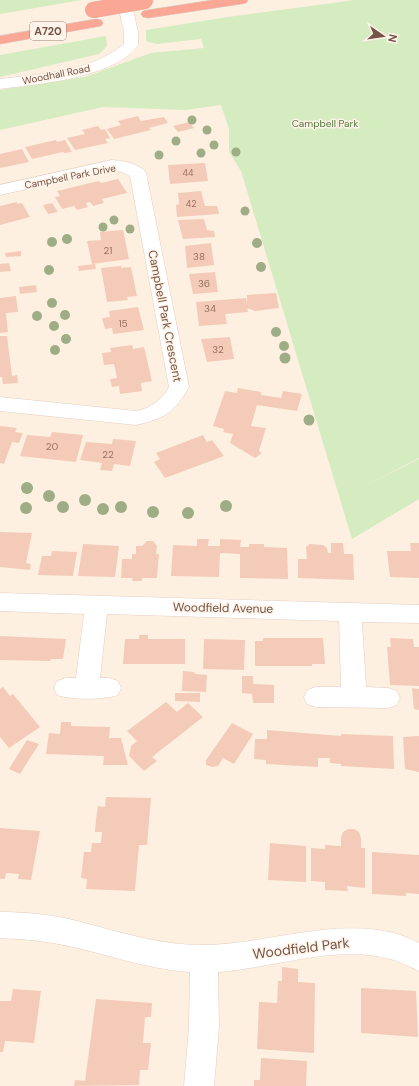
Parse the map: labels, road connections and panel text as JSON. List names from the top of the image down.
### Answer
{
  "streets": {
    "highway": ["A720"],
    "street": [
      "Woodhall Road",
      "Campbell Park Drive",
      "Campbell Park Crescent",
      "Woodfield Avenue",
      "Woodfield Park"
    ]
  },
  "crossings": [
    ["Campbell Park Drive", "Campbell Park Crescent"]
  ],
  "parks": ["Campbell Park"],
  "house_numbers": [
    "44",
    "42",
    "21",
    "38",
    "36",
    "34",
    "15",
    "32",
    "20",
    "22"
  ],
  "north": "right"
}
